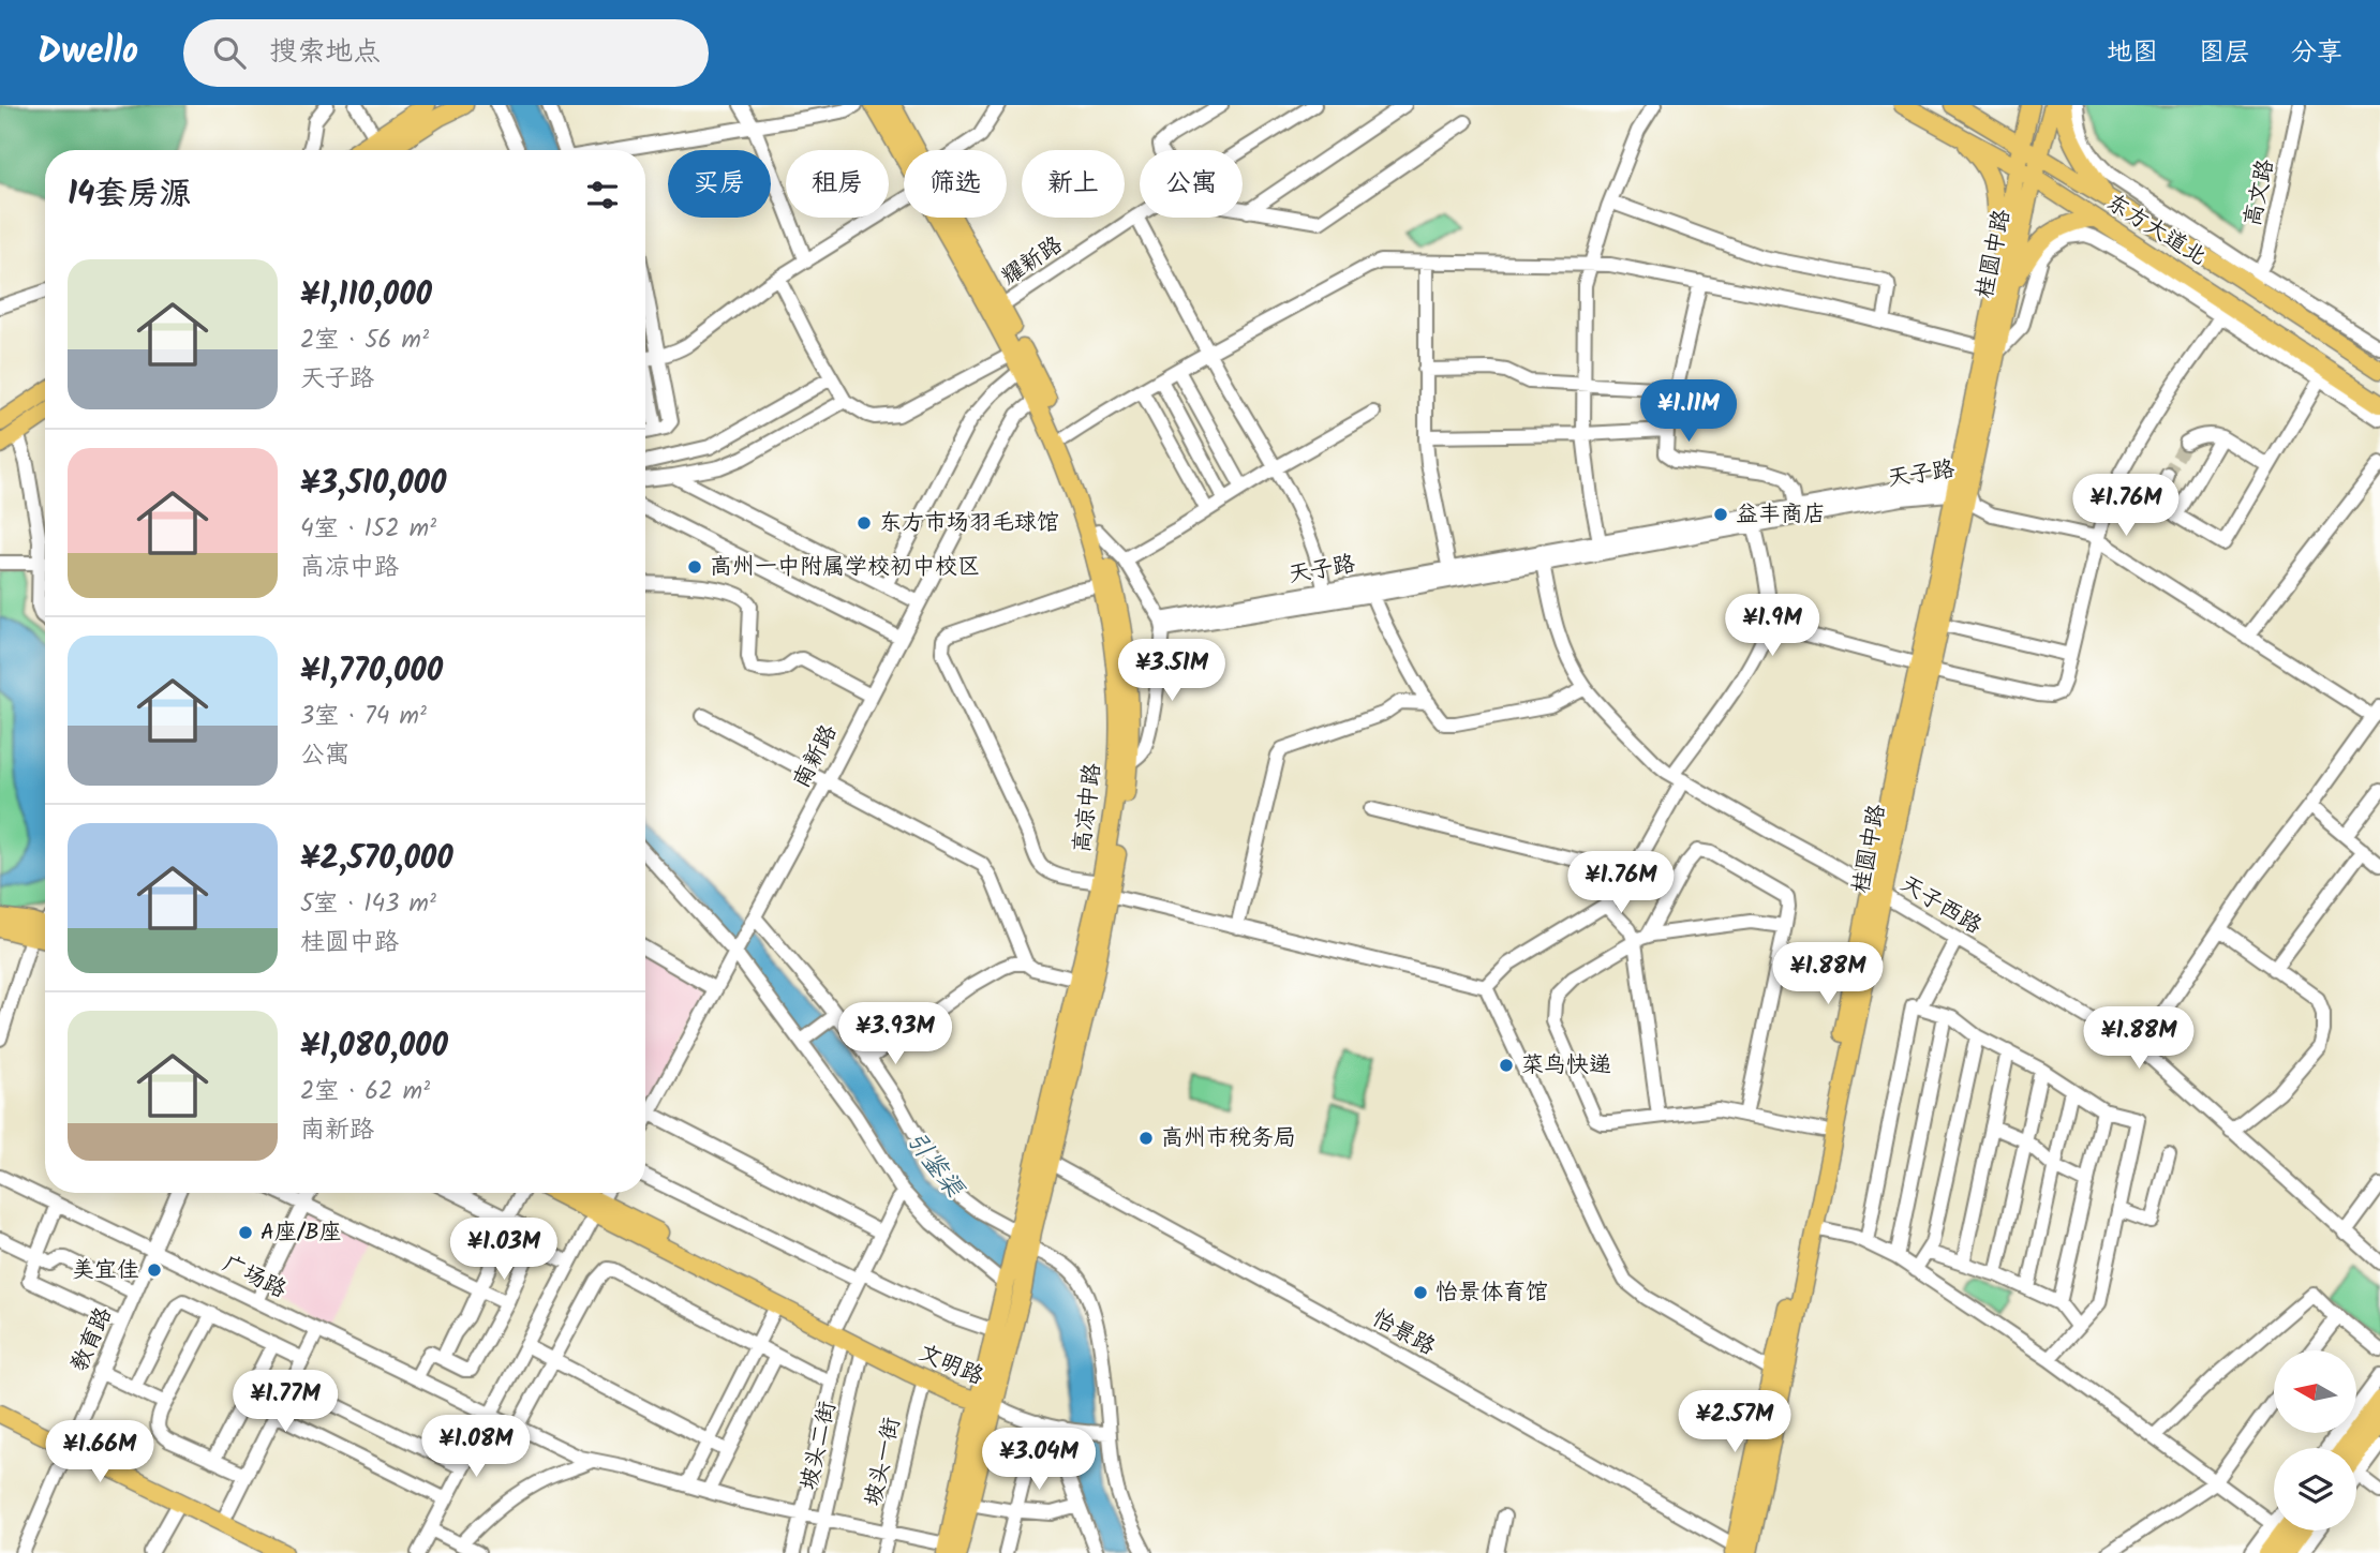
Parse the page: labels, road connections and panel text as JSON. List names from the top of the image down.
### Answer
{
  "streets": {
    "main road": [
      "东方大道北",
      "桂圆中路",
      "高凉中路",
      "文明路"
    ],
    "street": [
      "高文路",
      "耀新路",
      "天子路",
      "南新路",
      "天子西路",
      "广场路",
      "怡景路",
      "教育路",
      "坡头二街",
      "坡头一街"
    ]
  },
  "crossings": [
    ["高文路", "东方大道北"],
    ["东方大道北", "桂圆中路"],
    ["桂圆中路", "天子路"],
    ["桂圆中路", "天子西路"],
    ["桂圆中路", "怡景路"],
    ["耀新路", "高凉中路"],
    ["天子路", "天子西路"],
    ["南新路", "高凉中路"],
    ["高凉中路", "广场路"],
    ["高凉中路", "怡景路"],
    ["高凉中路", "文明路"],
    ["广场路", "教育路"],
    ["广场路", "坡头二街"],
    ["广场路", "坡头一街"],
    ["文明路", "坡头二街"],
    ["文明路", "坡头一街"]
  ],
  "water": ["引鉴渠"],
  "places": [
    "益丰商店",
    "东方市场羽毛球馆",
    "高州一中附属学校初中校区",
    "菜鸟快递",
    "高州市税务局",
    "A座/B座",
    "美宜佳",
    "怡景体育馆"
  ],
  "north": "left",
  "page": {
    "header": "Dwello",
    "search": "搜索地点",
    "nav": ["地图", "图层", "分享"],
    "chip": [
      "买房",
      "租房",
      "筛选",
      "新上",
      "公寓"
    ],
    "heading": "14套房源",
    "list": [
      {
        "name": "¥1,110,000",
        "note": "2室 · 56 m² · 天子路"
      },
      {
        "name": "¥3,510,000",
        "note": "4室 · 152 m² · 高凉中路"
      },
      {
        "name": "¥1,770,000",
        "note": "3室 · 74 m² · 公寓"
      },
      {
        "name": "¥2,570,000",
        "note": "5室 · 143 m² · 桂圆中路"
      },
      {
        "name": "¥1,080,000",
        "note": "2室 · 62 m² · 南新路"
      }
    ],
    "price": [
      "¥1.11M",
      "¥1.76M",
      "¥1.9M",
      "¥3.51M",
      "¥1.76M",
      "¥1.88M",
      "¥3.93M",
      "¥1.88M",
      "¥1.03M",
      "¥1.77M",
      "¥2.57M",
      "¥1.08M",
      "¥1.66M",
      "¥3.04M"
    ]
  }
}
